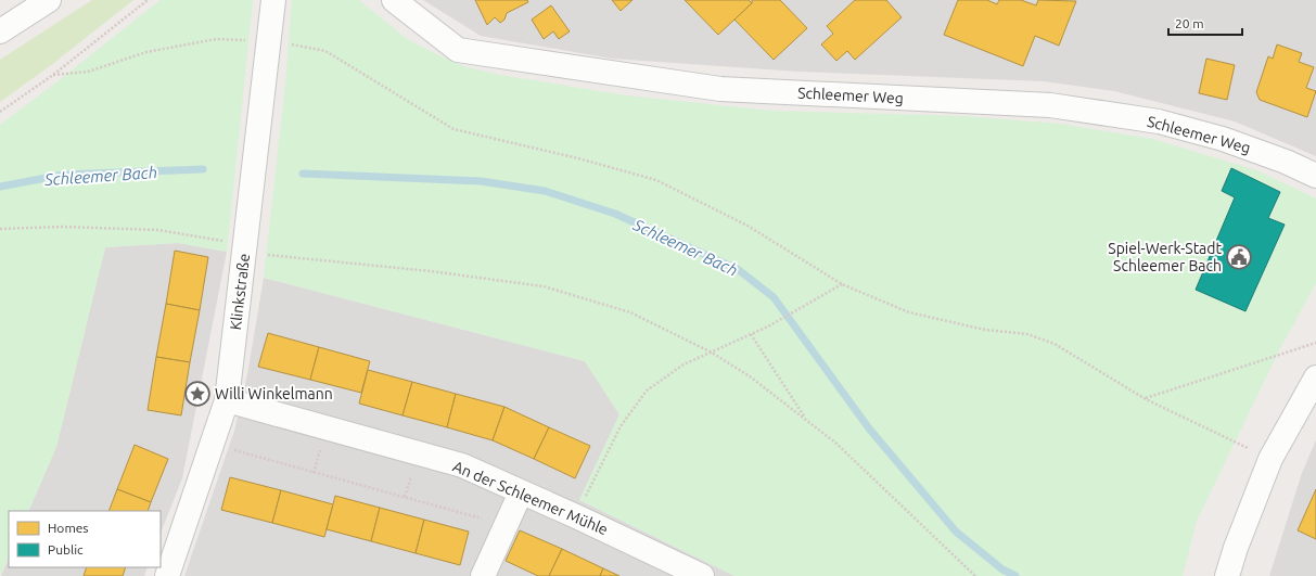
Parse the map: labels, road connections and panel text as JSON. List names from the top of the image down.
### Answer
{
  "streets": {
    "street": ["Schleemer Weg", "Klinkstraße", "An der Schleemer Mühle"]
  },
  "crossings": [
    ["Klinkstraße", "An der Schleemer Mühle"]
  ],
  "water": ["Schleemer Bach"],
  "places": {
    "public building": ["Spiel-Werk-Stadt Schleemer Bach"],
    "place": ["Willi Winkelmann"]
  },
  "legend": ["Homes", "Public"],
  "scale_bar": "20 m"
}
